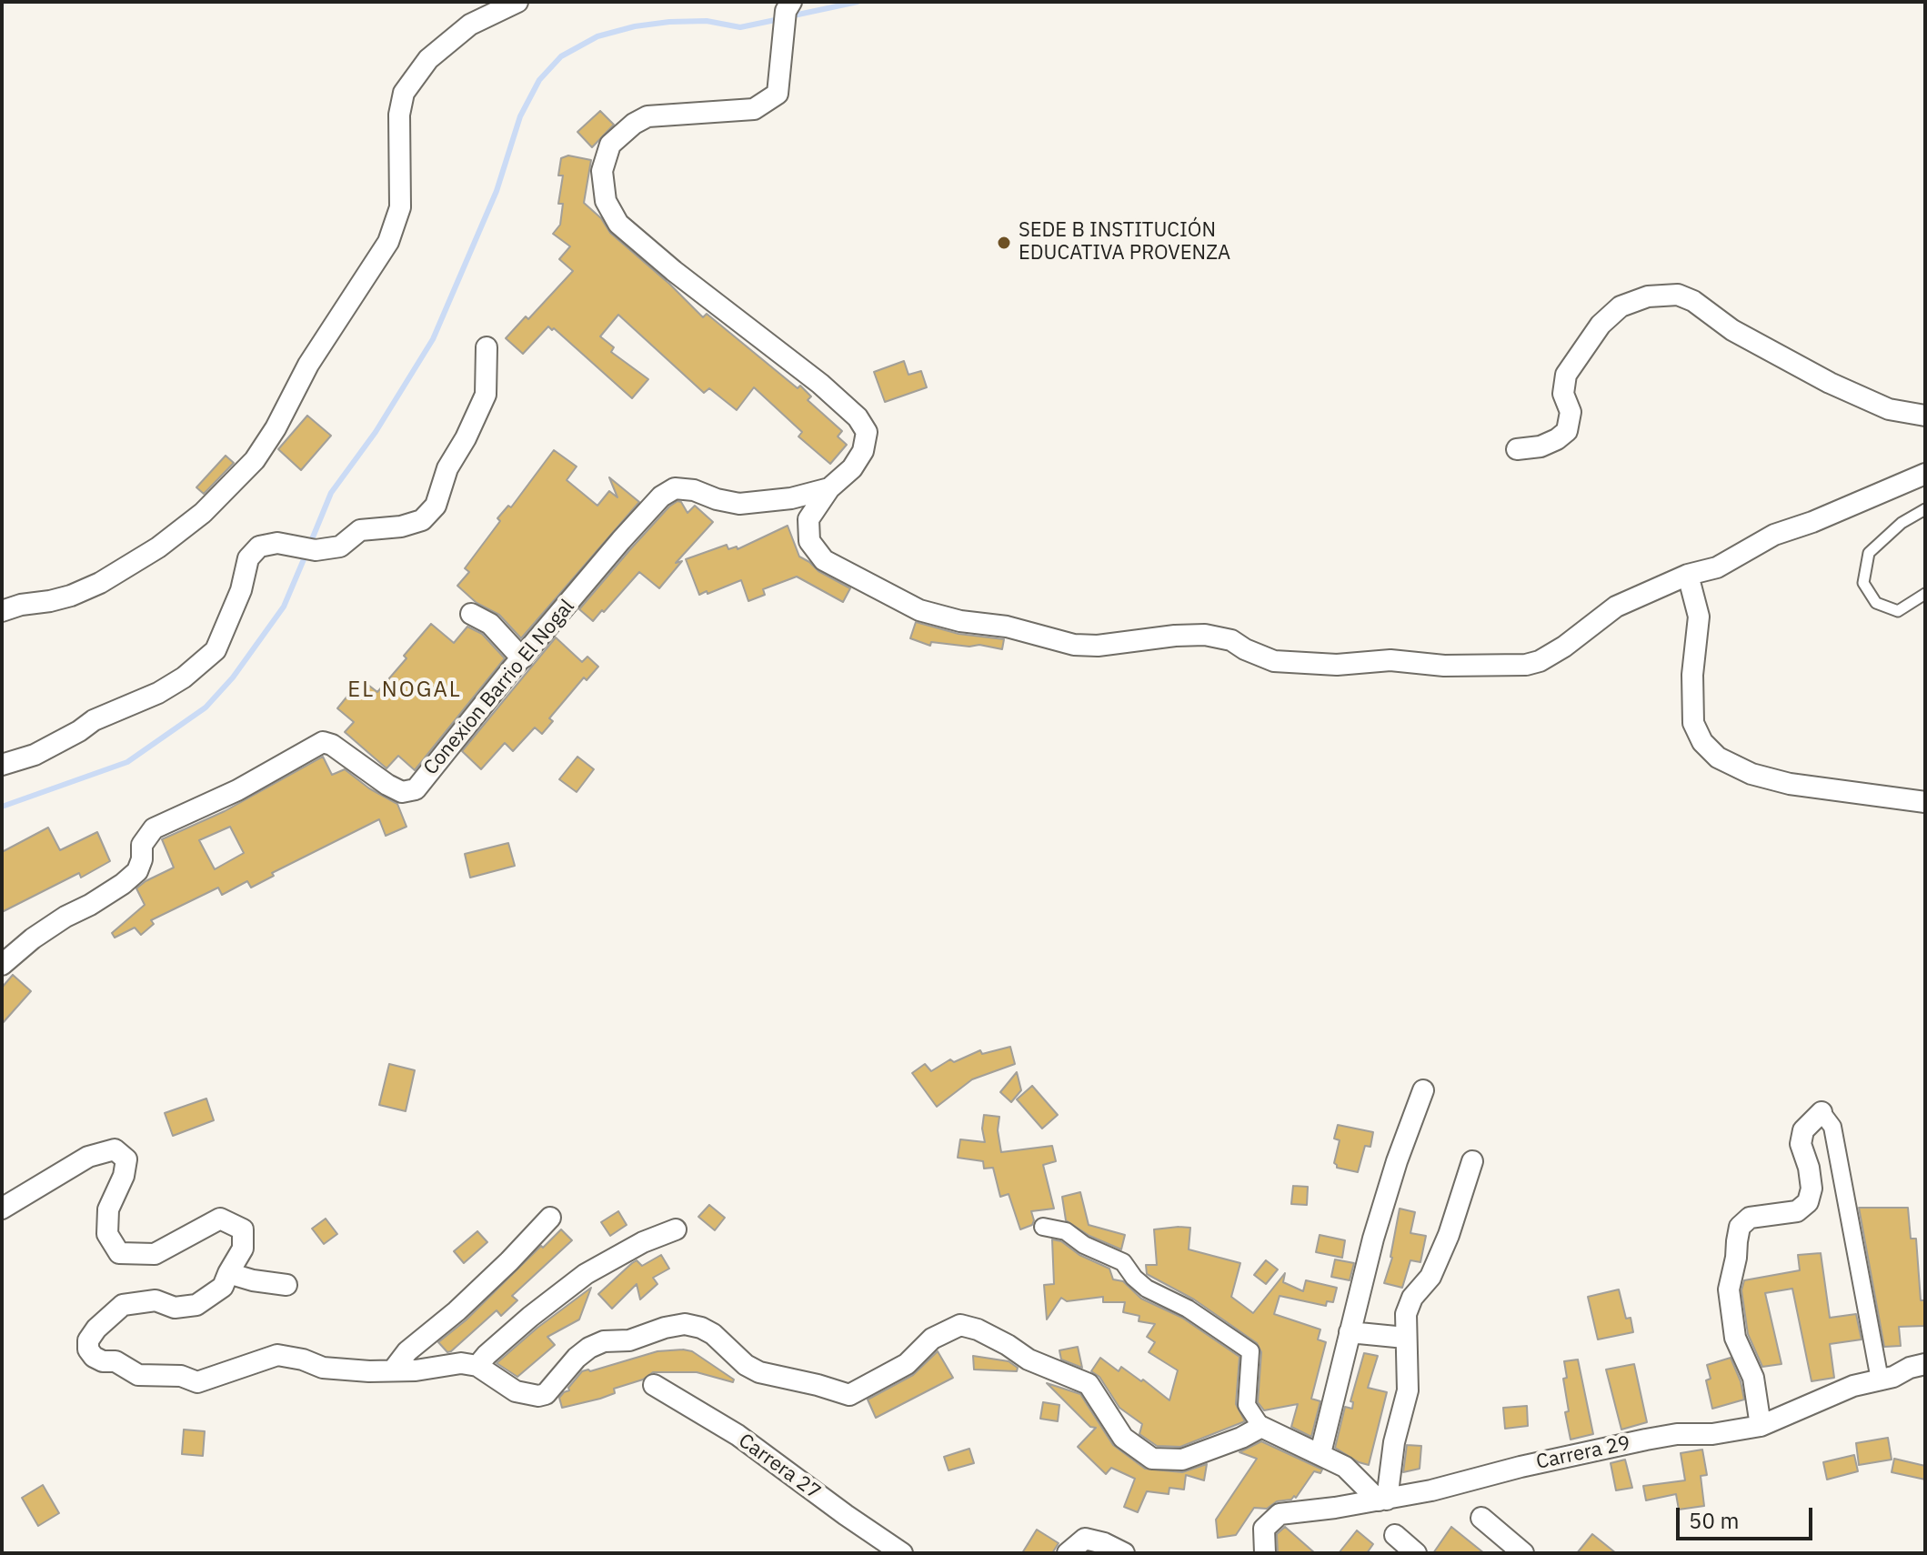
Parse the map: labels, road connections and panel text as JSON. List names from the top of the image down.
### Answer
{
  "streets": {
    "street": ["Conexion Barrio El Nogal", "Carrera 29", "Carrera 27"]
  },
  "districts": ["EL NOGAL"],
  "places": ["SEDE B INSTITUCIÓN EDUCATIVA PROVENZA"],
  "scale_bar": "50 m"
}
